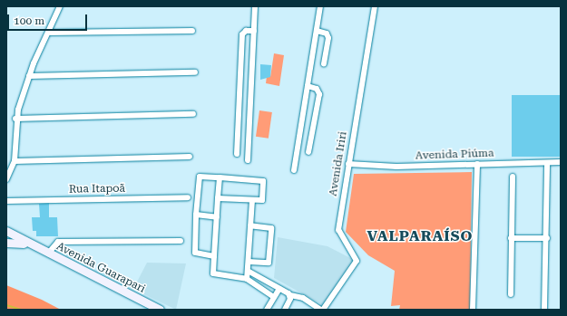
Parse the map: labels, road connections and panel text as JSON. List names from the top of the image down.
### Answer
{
  "streets": {
    "street": [
      "Avenida Piúma",
      "Avenida Iriri",
      "Rua Itapoã",
      "Avenida Guarapari"
    ]
  },
  "crossings": [
    ["Avenida Piúma", "Avenida Iriri"]
  ],
  "districts": ["VALPARAÍSO"],
  "scale_bar": "100 m"
}
